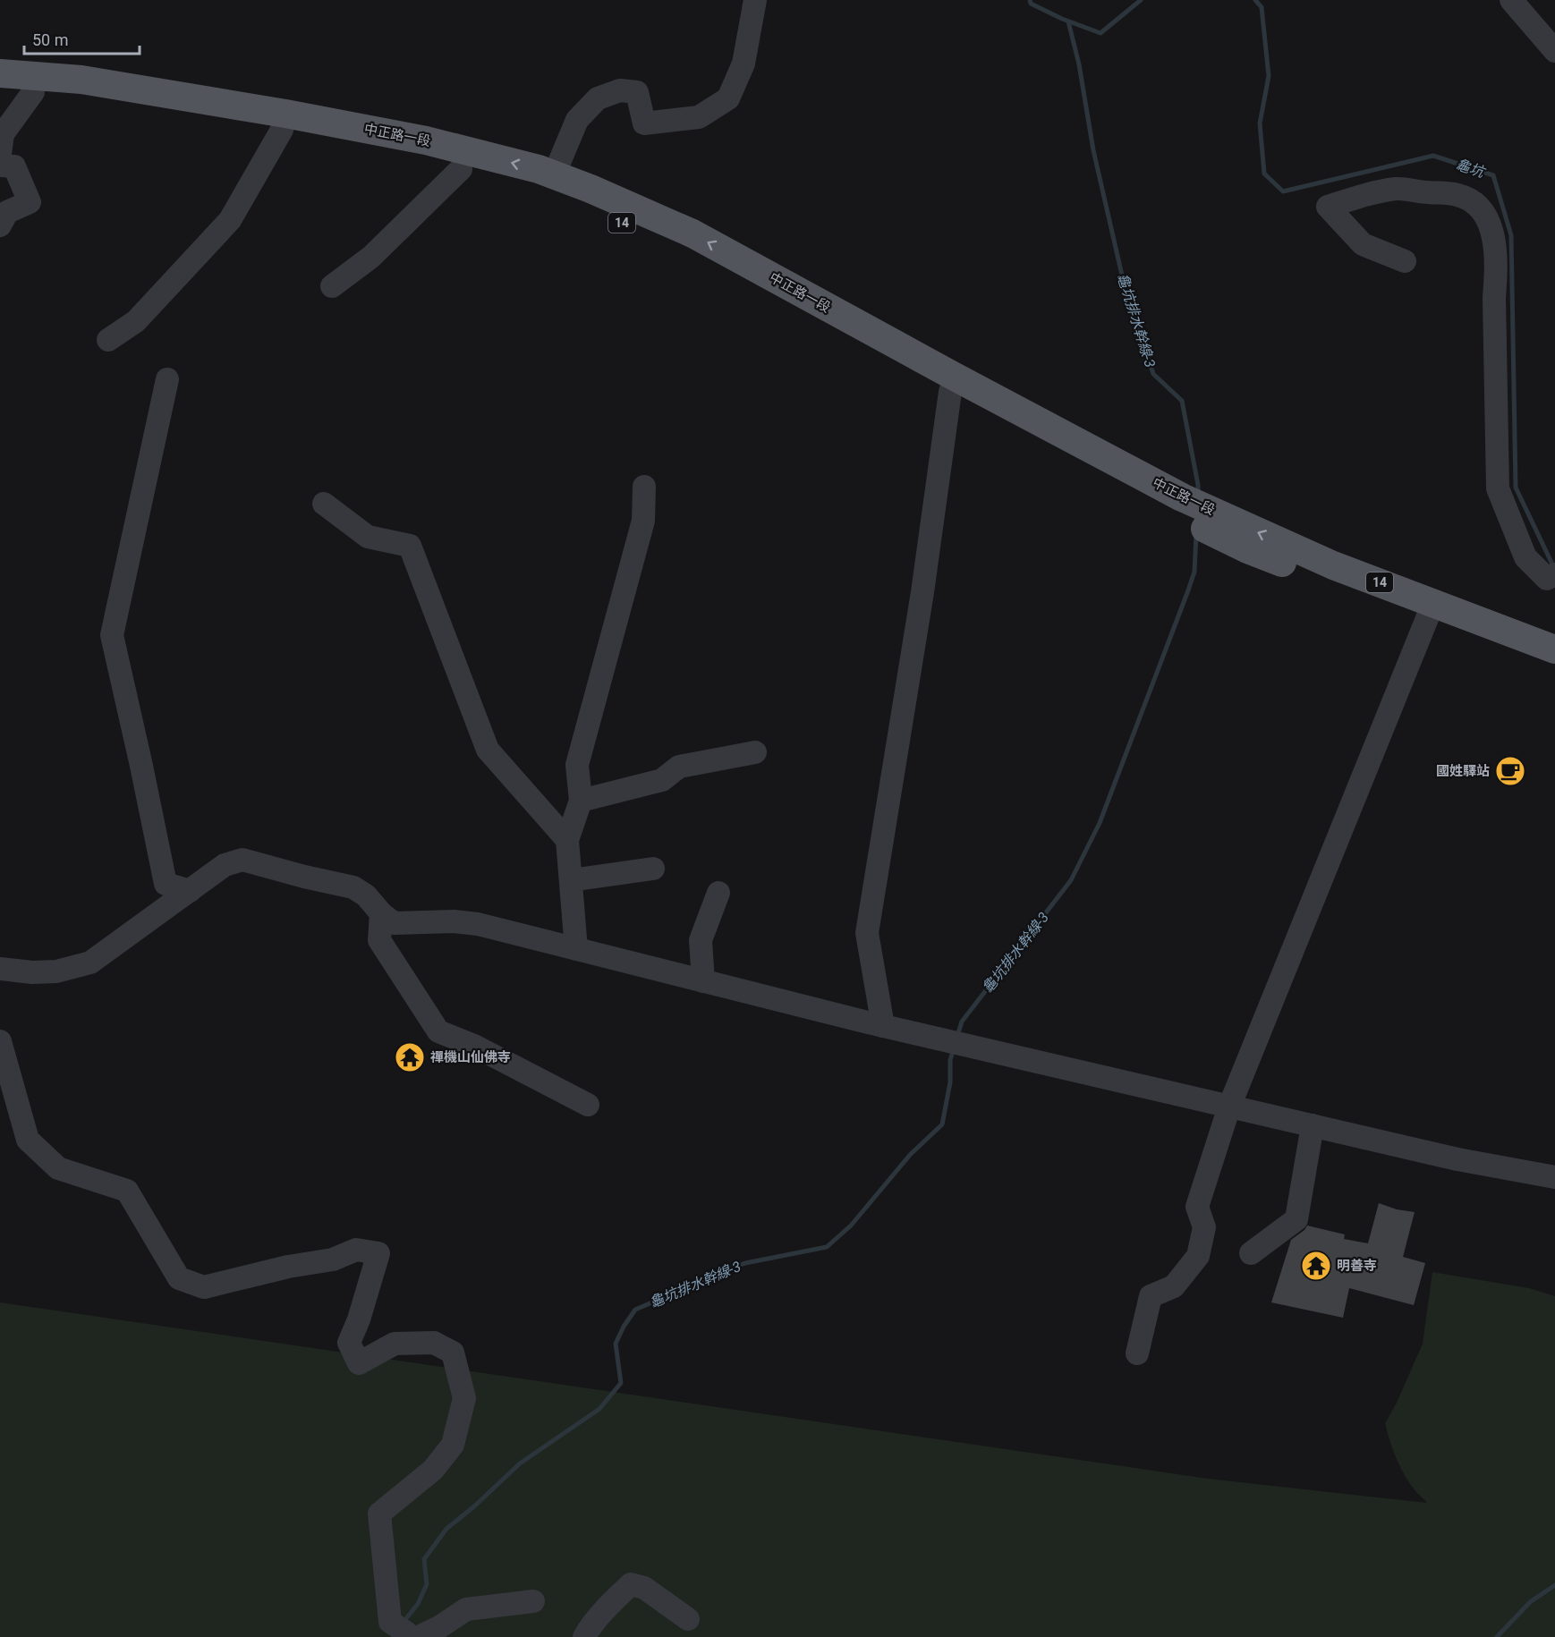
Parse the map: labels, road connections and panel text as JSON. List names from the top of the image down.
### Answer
{
  "streets": {
    "main road": ["中正路一段", "14"]
  },
  "water": ["龜坑", "龜坑排水幹線-3"],
  "places": {
    "cafe": ["國姓驛站"],
    "temple": ["禪機山仙佛寺", "明善寺"]
  },
  "scale_bar": "50 m"
}
